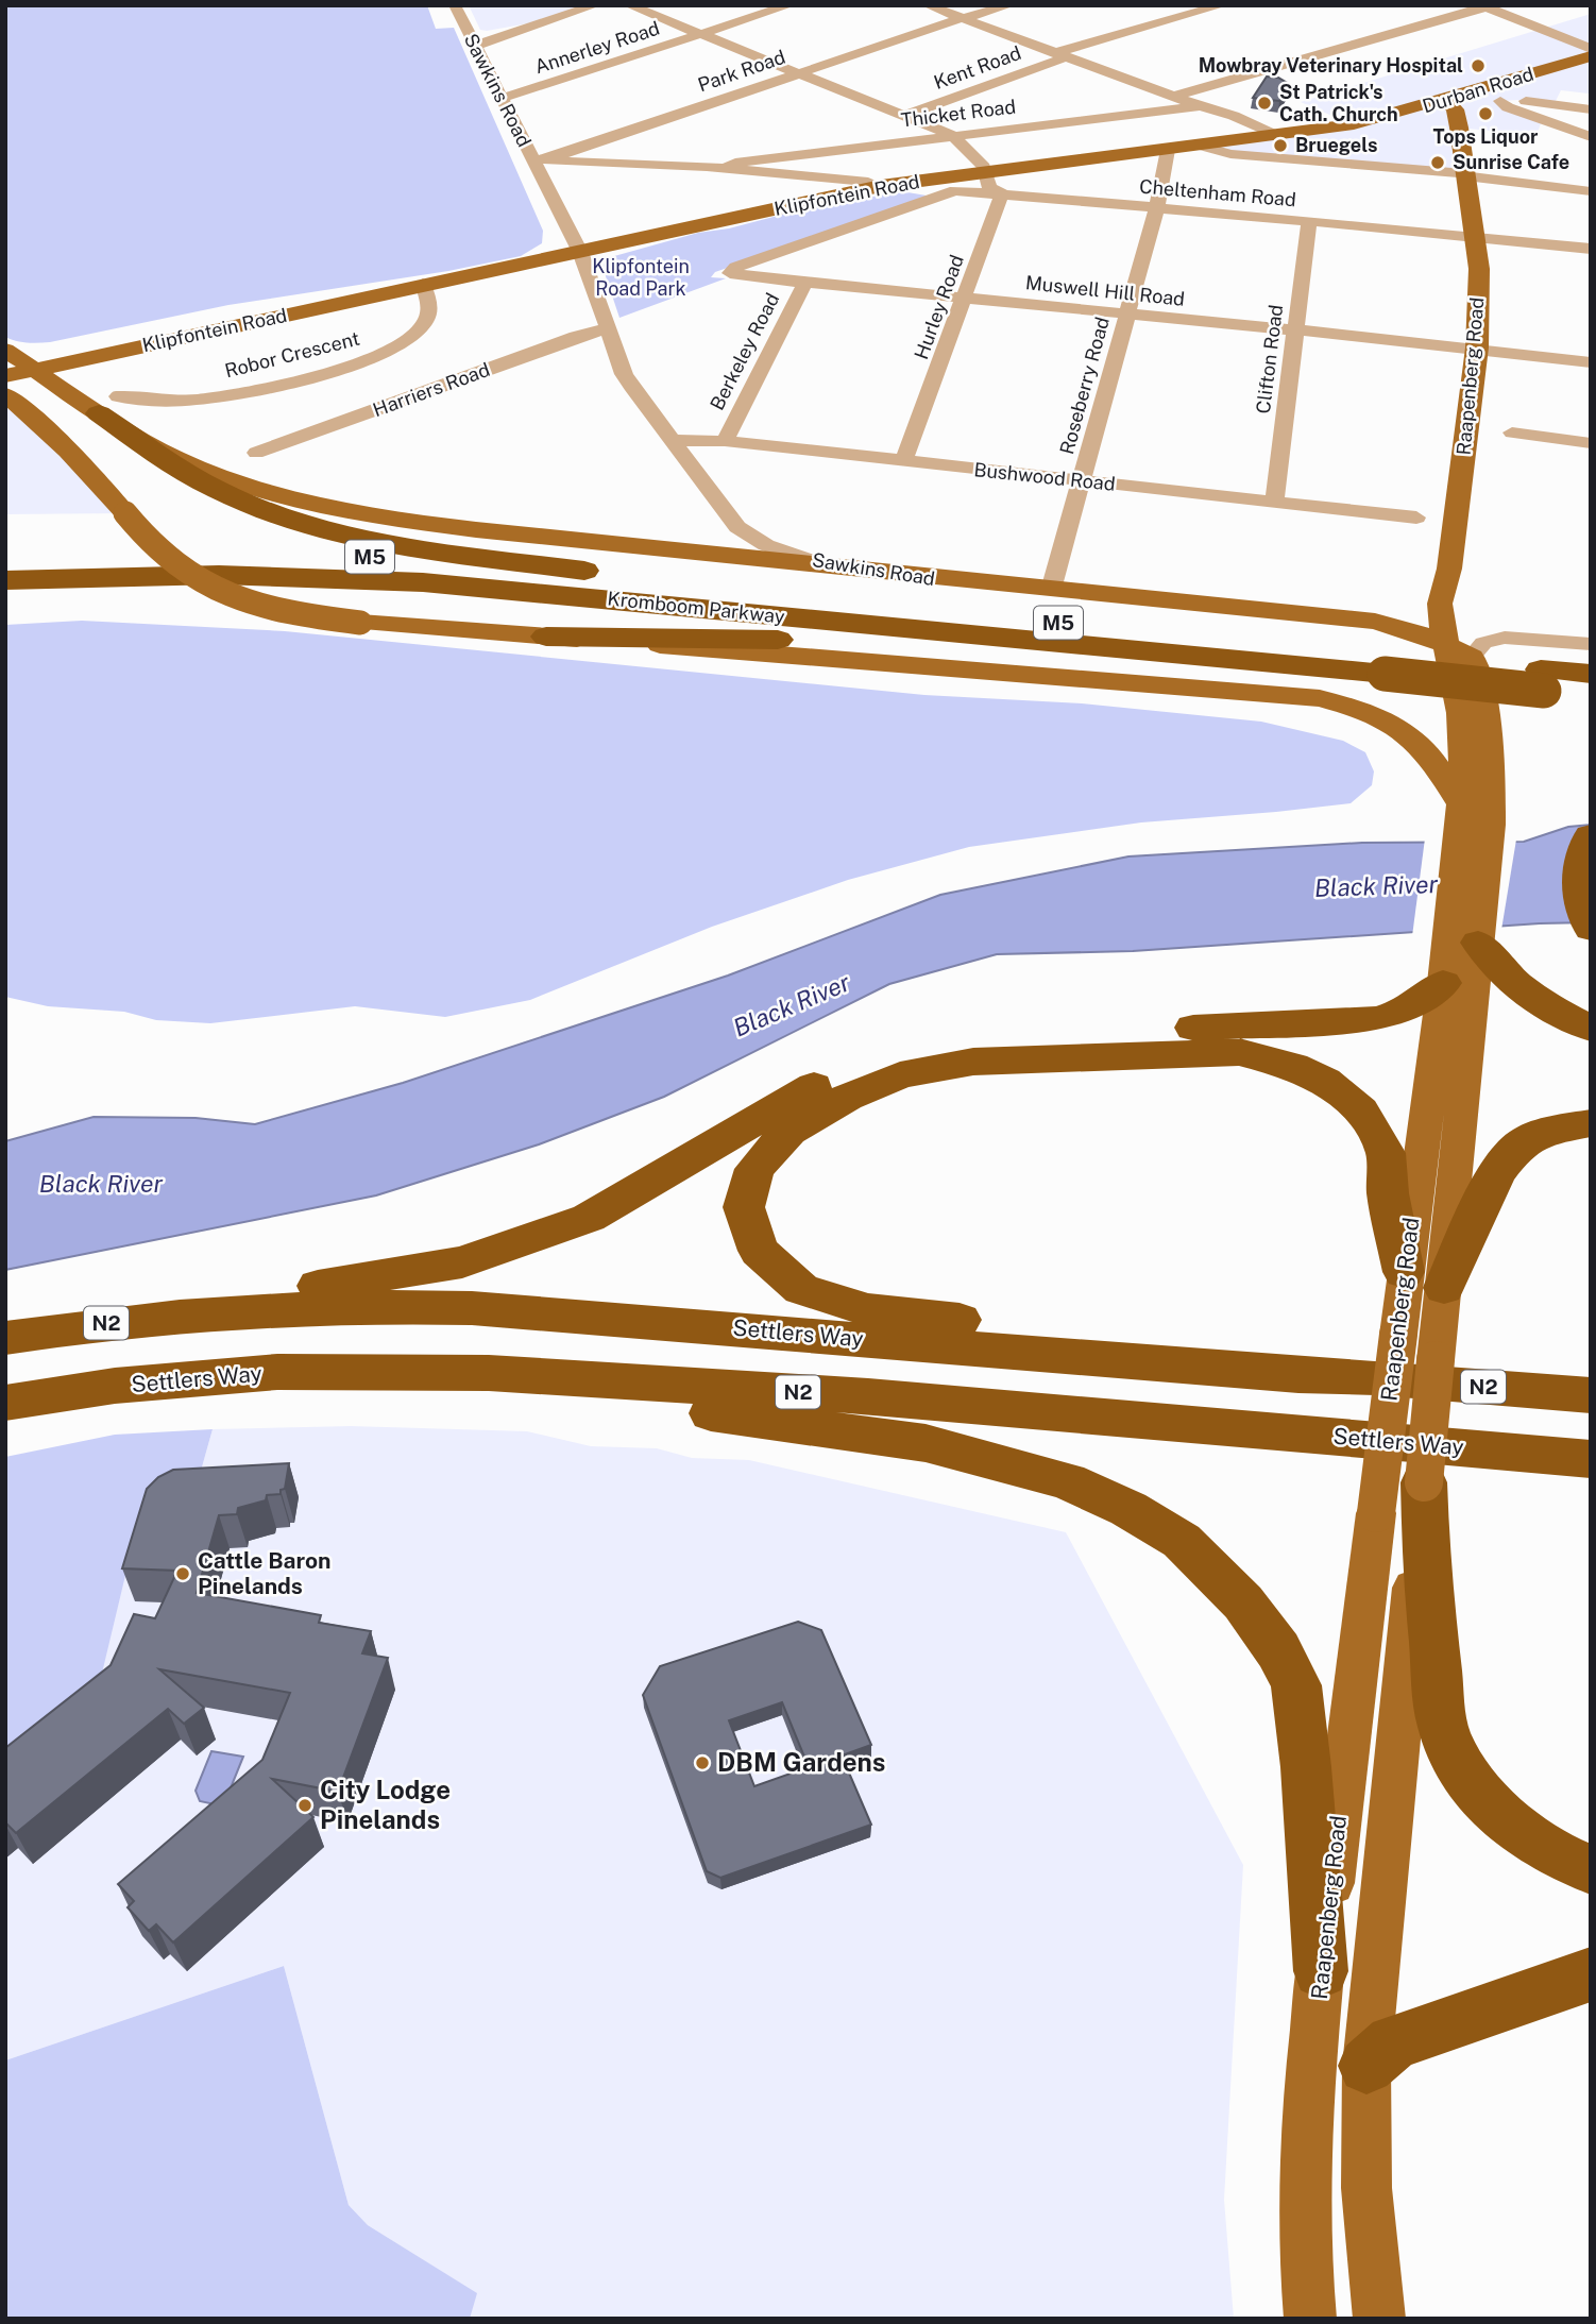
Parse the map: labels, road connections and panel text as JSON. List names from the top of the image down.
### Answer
{
  "streets": {
    "highway": [
      "M5",
      "Kromboom Parkway",
      "N2",
      "Settlers Way"
    ],
    "main road": [
      "Sawkins Road",
      "Durban Road",
      "Klipfontein Road",
      "Raapenberg Road"
    ],
    "street": [
      "Annerley Road",
      "Kent Road",
      "Park Road",
      "Thicket Road",
      "Cheltenham Road",
      "Muswell Hill Road",
      "Hurley Road",
      "Berkeley Road",
      "Robor Crescent",
      "Clifton Road",
      "Roseberry Road",
      "Harriers Road",
      "Bushwood Road"
    ]
  },
  "crossings": [
    ["Annerley Road", "Sawkins Road"],
    ["Park Road", "Sawkins Road"],
    ["Sawkins Road", "Klipfontein Road"],
    ["Sawkins Road", "Raapenberg Road"],
    ["Sawkins Road", "Roseberry Road"],
    ["Sawkins Road", "Harriers Road"],
    ["Sawkins Road", "Bushwood Road"],
    ["Durban Road", "Klipfontein Road"],
    ["Durban Road", "Raapenberg Road"],
    ["Cheltenham Road", "Muswell Hill Road"],
    ["Cheltenham Road", "Hurley Road"],
    ["Cheltenham Road", "Clifton Road"],
    ["Cheltenham Road", "Raapenberg Road"],
    ["Cheltenham Road", "Roseberry Road"],
    ["Klipfontein Road", "Robor Crescent"],
    ["Klipfontein Road", "Roseberry Road"],
    ["Muswell Hill Road", "Hurley Road"],
    ["Muswell Hill Road", "Berkeley Road"],
    ["Muswell Hill Road", "Clifton Road"],
    ["Muswell Hill Road", "Raapenberg Road"],
    ["Muswell Hill Road", "Roseberry Road"],
    ["Hurley Road", "Bushwood Road"],
    ["Berkeley Road", "Bushwood Road"],
    ["Clifton Road", "Bushwood Road"],
    ["Roseberry Road", "Bushwood Road"],
    ["M5", "Kromboom Parkway"]
  ],
  "water": ["Black River"],
  "parks": ["Klipfontein Road Park"],
  "places": [
    "Mowbray Veterinary Hospital",
    "St Patrick's Cath. Church",
    "Tops Liquor",
    "Bruegels",
    "Sunrise Cafe",
    "Cattle Baron Pinelands",
    "DBM Gardens",
    "City Lodge Pinelands"
  ]
}
